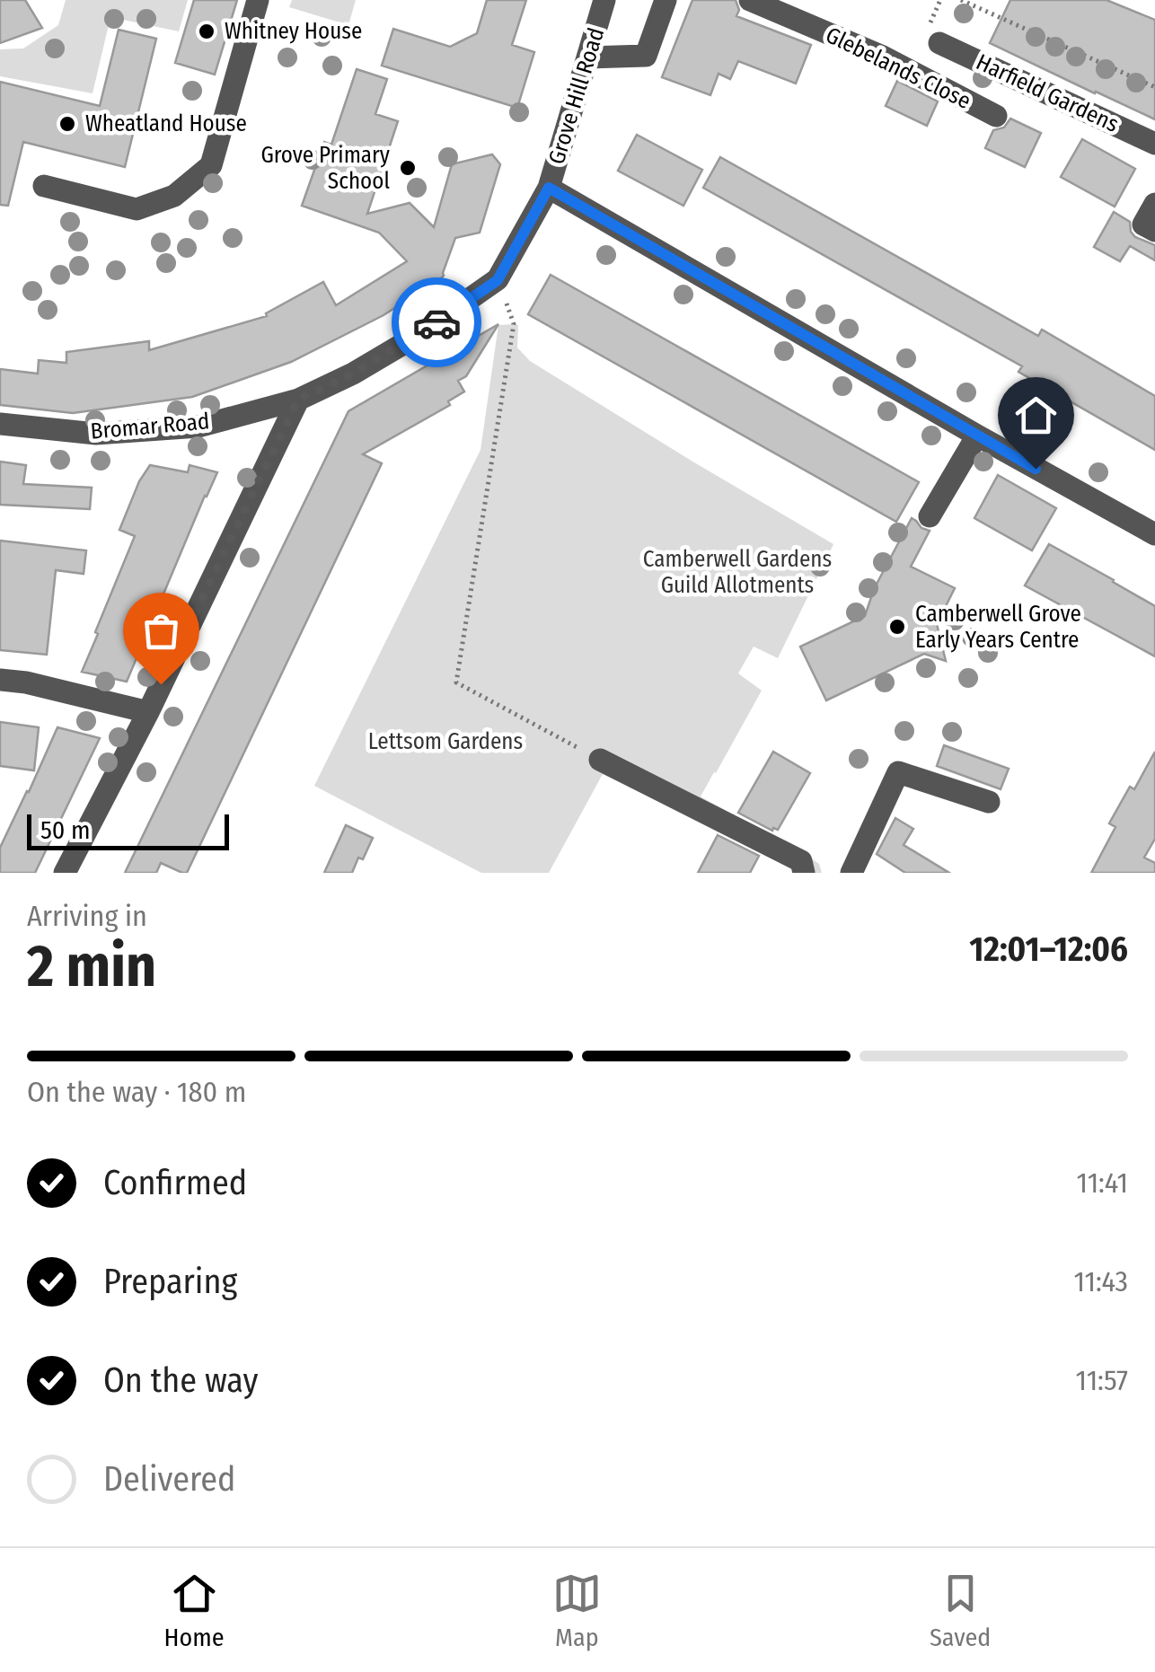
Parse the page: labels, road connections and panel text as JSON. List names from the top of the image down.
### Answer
{
  "streets": {
    "street": [
      "Glebelands Close",
      "Harfield Gardens",
      "Grove Hill Road",
      "Bromar Road"
    ]
  },
  "crossings": [
    ["Grove Hill Road", "Bromar Road"]
  ],
  "parks": ["Camberwell Gardens Guild Allotments", "Lettsom Gardens"],
  "places": [
    "Whitney House",
    "Wheatland House",
    "Grove Primary School",
    "Camberwell Grove Early Years Centre"
  ],
  "scale_bar": "50 m",
  "page": {
    "scale": "50 m",
    "heading": ["2 min", "Arriving in", "12:01–12:06"],
    "bar": "On the way · 180 m",
    "list": [
      ["Confirmed", "11:41"],
      ["Preparing", "11:43"],
      ["On the way", "11:57"],
      "Delivered"
    ],
    "tabs": ["Home", "Map", "Saved"]
  }
}
